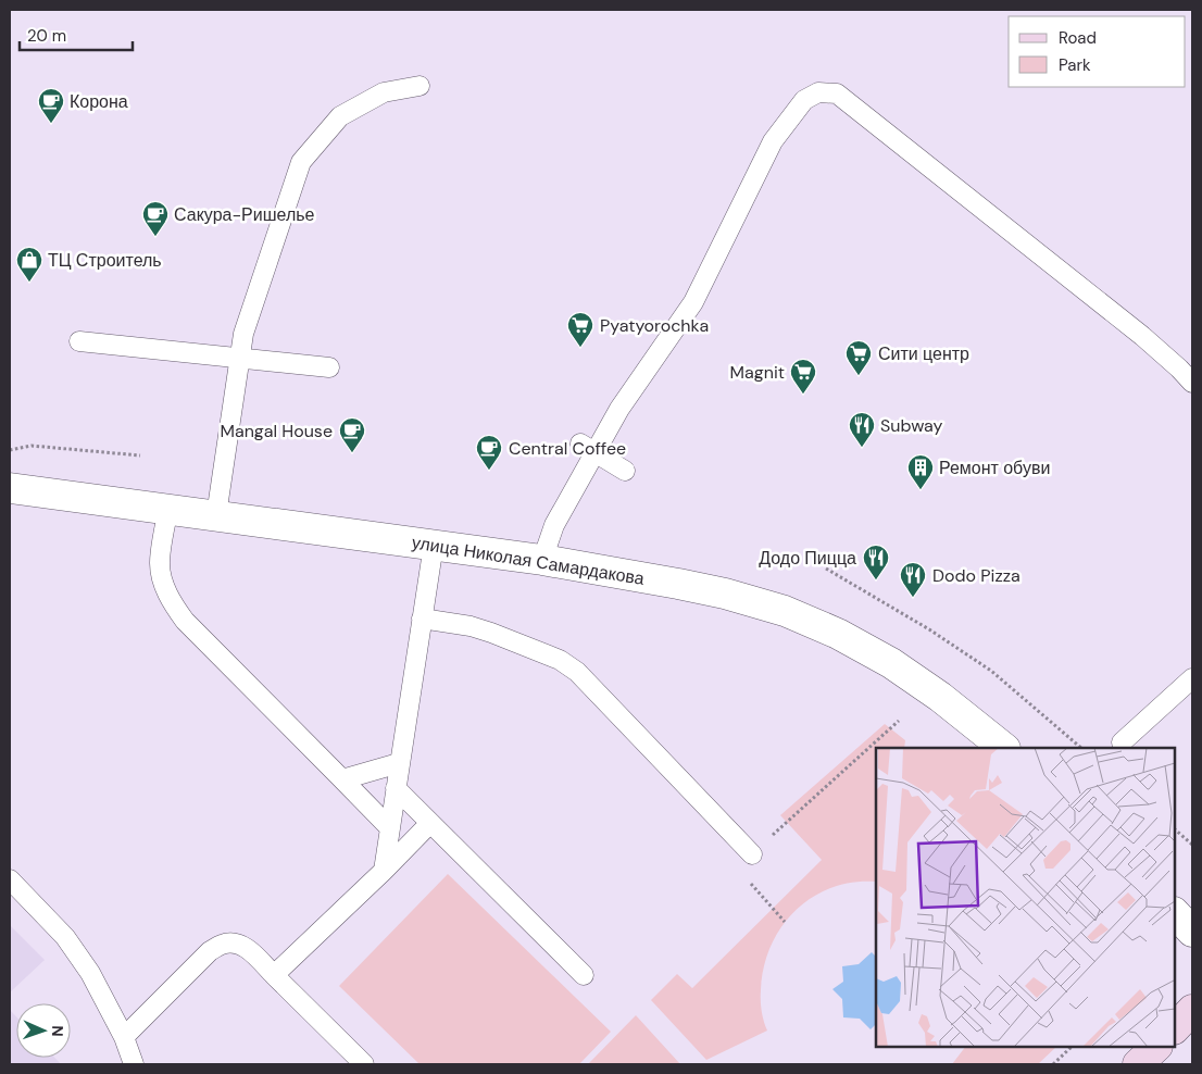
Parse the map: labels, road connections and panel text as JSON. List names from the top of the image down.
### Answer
{
  "streets": {
    "street": ["улица Николая Самардакова"]
  },
  "places": {
    "cafe": [
      "Корона",
      "Сакура-Ришелье",
      "Mangal House",
      "Central Coffee"
    ],
    "shop": ["ТЦ Строитель"],
    "supermarket": ["Pyatyorochka", "Сити центр", "Magnit"],
    "restaurant": ["Subway", "Додо Пицца", "Dodo Pizza"],
    "building": ["Ремонт обуви"]
  },
  "legend": ["Road", "Park"],
  "scale_bar": "20 m",
  "north": "right"
}
